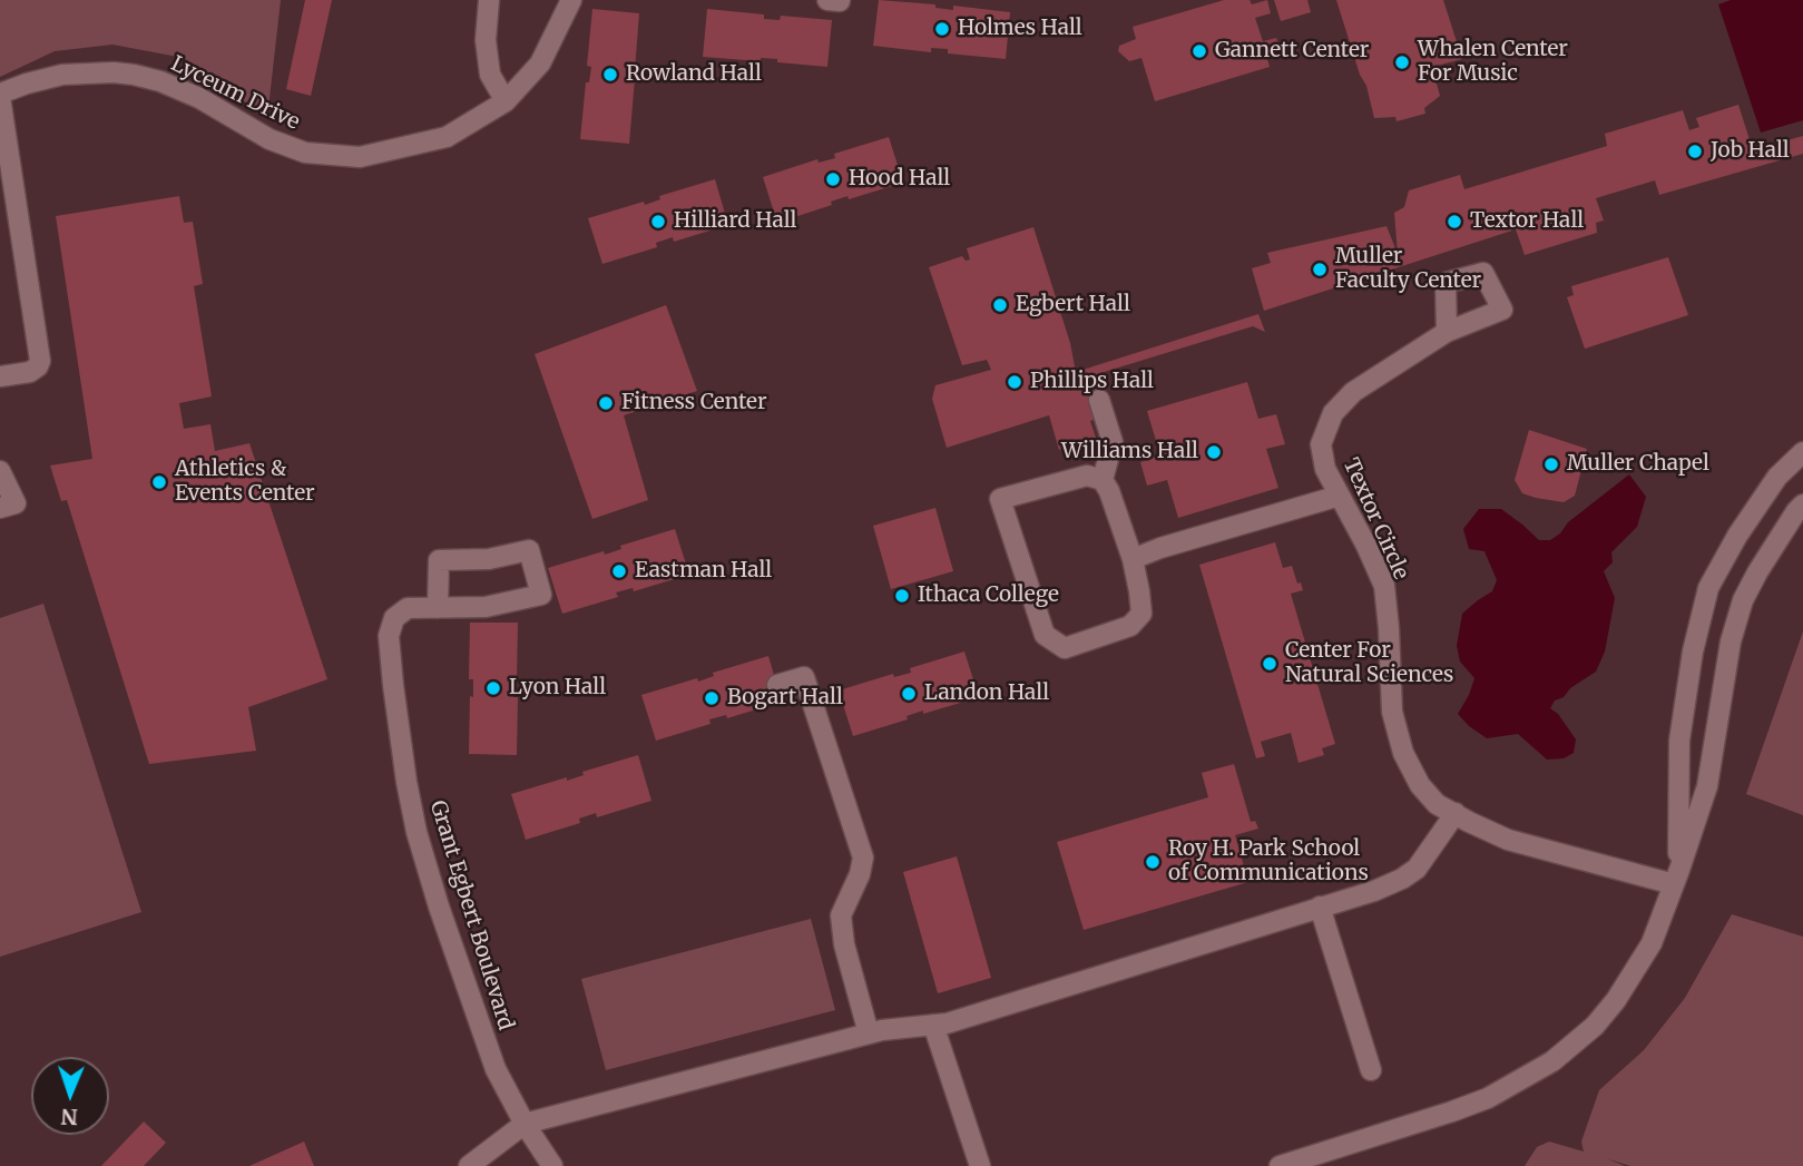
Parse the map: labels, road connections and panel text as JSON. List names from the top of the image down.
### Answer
{
  "streets": {
    "street": ["Lyceum Drive", "Textor Circle", "Grant Egbert Boulevard"]
  },
  "places": [
    "Holmes Hall",
    "Gannett Center",
    "Whalen Center For Music",
    "Rowland Hall",
    "Job Hall",
    "Hood Hall",
    "Hilliard Hall",
    "Textor Hall",
    "Muller Faculty Center",
    "Egbert Hall",
    "Phillips Hall",
    "Fitness Center",
    "Williams Hall",
    "Muller Chapel",
    "Athletics & Events Center",
    "Eastman Hall",
    "Ithaca College",
    "Center For Natural Sciences",
    "Lyon Hall",
    "Landon Hall",
    "Bogart Hall",
    "Roy H. Park School of Communications"
  ],
  "north": "bottom"
}
